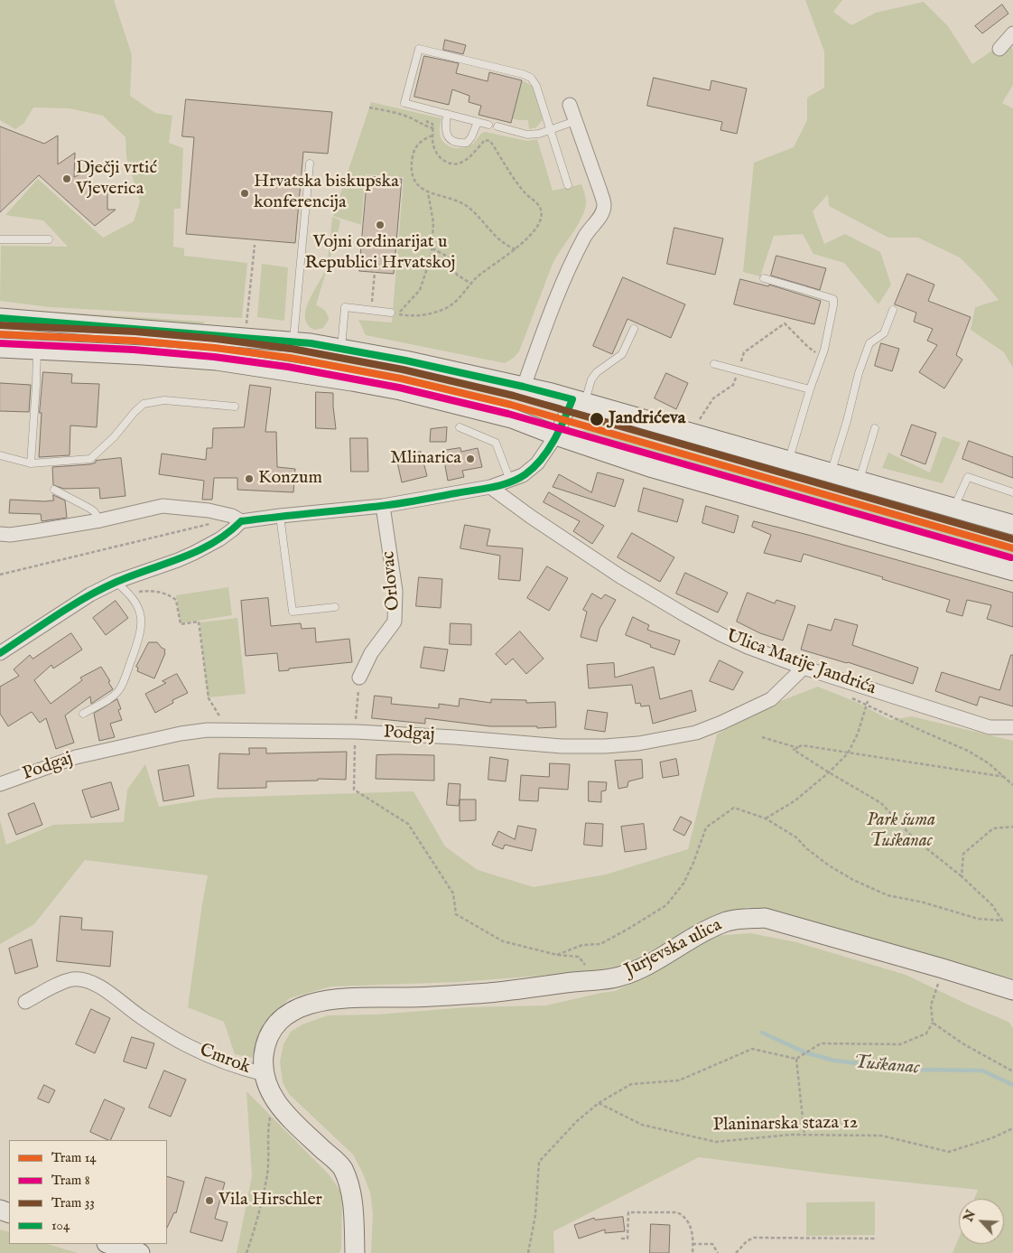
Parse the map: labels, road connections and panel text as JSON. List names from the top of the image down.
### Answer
{
  "streets": {
    "main road": ["Jurjevska ulica", "Cmrok"],
    "street": ["Orlovac", "Ulica Matije Jandrića", "Podgaj"],
    "path": ["Planinarska staza 12"]
  },
  "crossings": [
    ["Ulica Matije Jandrića", "Podgaj"],
    ["Jurjevska ulica", "Cmrok"]
  ],
  "water": ["Tuškanac"],
  "parks": ["Park šuma Tuškanac"],
  "places": [
    "Dječji vrtić Vjeverica",
    "Hrvatska biskupska konferencija",
    "Vojni ordinarijat u Republici Hrvatskoj",
    "Jandrićeva",
    "Mlinarica",
    "Konzum",
    "Vila Hirschler"
  ],
  "lines": [
    "transit line 104",
    "tram line 33",
    "tram line 14",
    "tram line 8"
  ],
  "legend": [
    "Tram 14",
    "Tram 8",
    "Tram 33",
    "104"
  ],
  "north": "top left"
}
